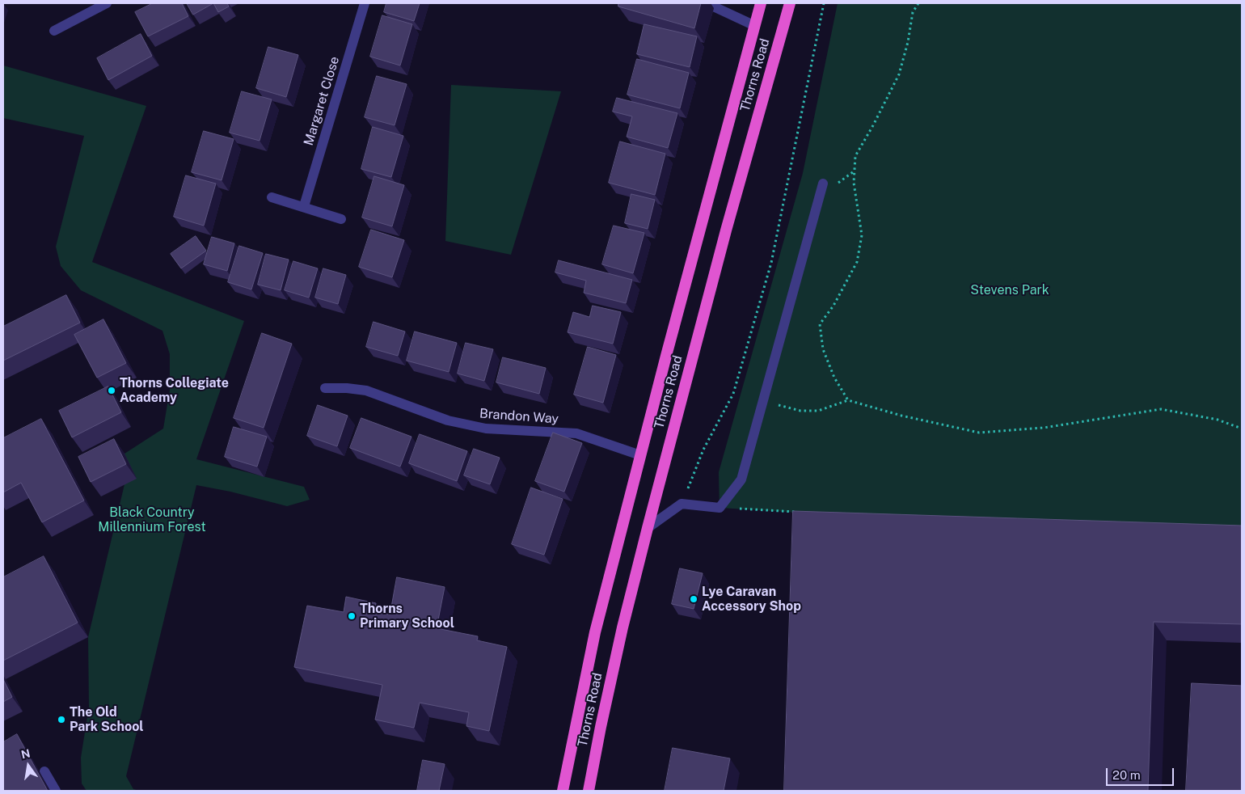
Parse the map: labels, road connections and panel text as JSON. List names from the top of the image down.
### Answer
{
  "streets": {
    "highway": ["Thorns Road"],
    "street": ["Margaret Close", "Brandon Way"]
  },
  "crossings": [
    ["Thorns Road", "Brandon Way"]
  ],
  "parks": ["Stevens Park", "Black Country Millennium Forest"],
  "places": [
    "Thorns Collegiate Academy",
    "Lye Caravan Accessory Shop",
    "Thorns Primary School",
    "The Old Park School"
  ],
  "scale_bar": "20 m",
  "north": "top"
}
